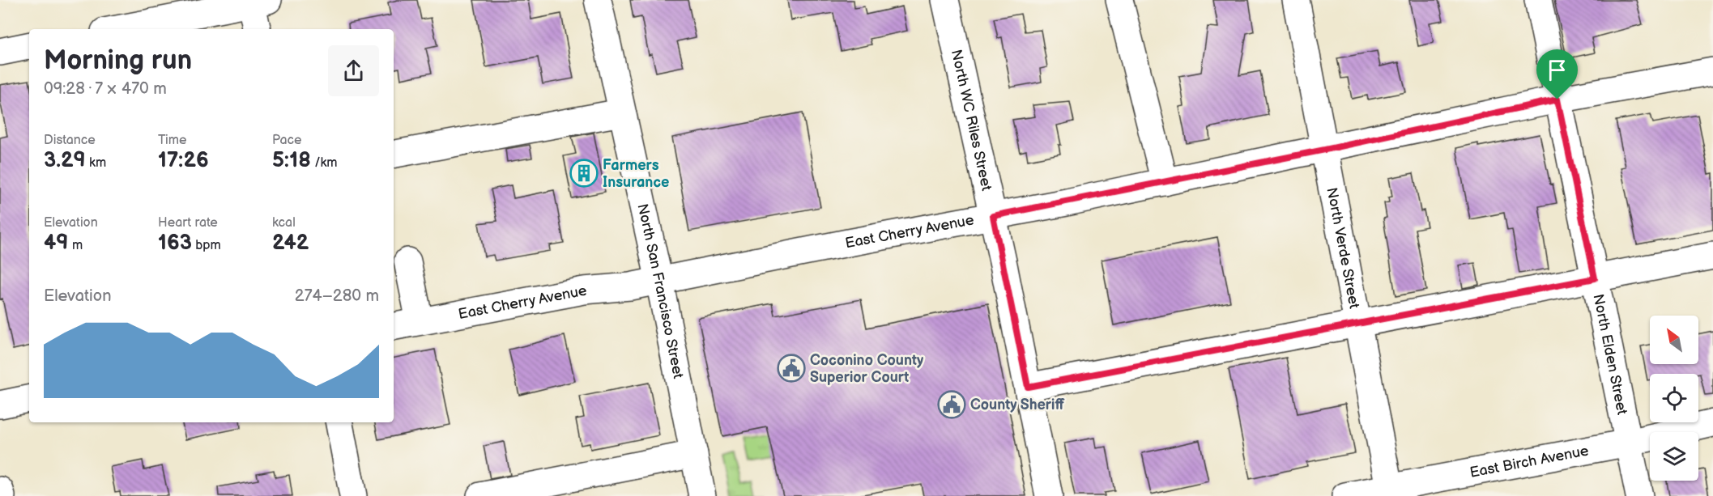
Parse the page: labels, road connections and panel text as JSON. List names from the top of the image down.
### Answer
{
  "streets": {
    "street": [
      "North WC Riles Street",
      "East Cherry Avenue",
      "North Verde Street",
      "North San Francisco Street",
      "North Elden Street",
      "East Birch Avenue"
    ]
  },
  "crossings": [
    ["North WC Riles Street", "East Cherry Avenue"],
    ["East Cherry Avenue", "North Verde Street"],
    ["East Cherry Avenue", "North San Francisco Street"],
    ["East Cherry Avenue", "North Elden Street"],
    ["North Verde Street", "East Birch Avenue"],
    ["North Elden Street", "East Birch Avenue"]
  ],
  "places": {
    "building": ["Farmers Insurance"],
    "public building": ["Coconino County Superior Court", "County Sheriff"]
  },
  "north": "top left",
  "page": {
    "heading": ["Morning run", "09:28 · 7 × 470 m"],
    "stats": [
      ["Distance", "3.29 km"],
      ["Time", "17:26"],
      ["Pace", "5:18 /km"],
      ["Elevation", "49 m"],
      ["Heart rate", "163 bpm"],
      ["kcal", "242"]
    ],
    "chart": ["Elevation", "274–280 m"]
  }
}
